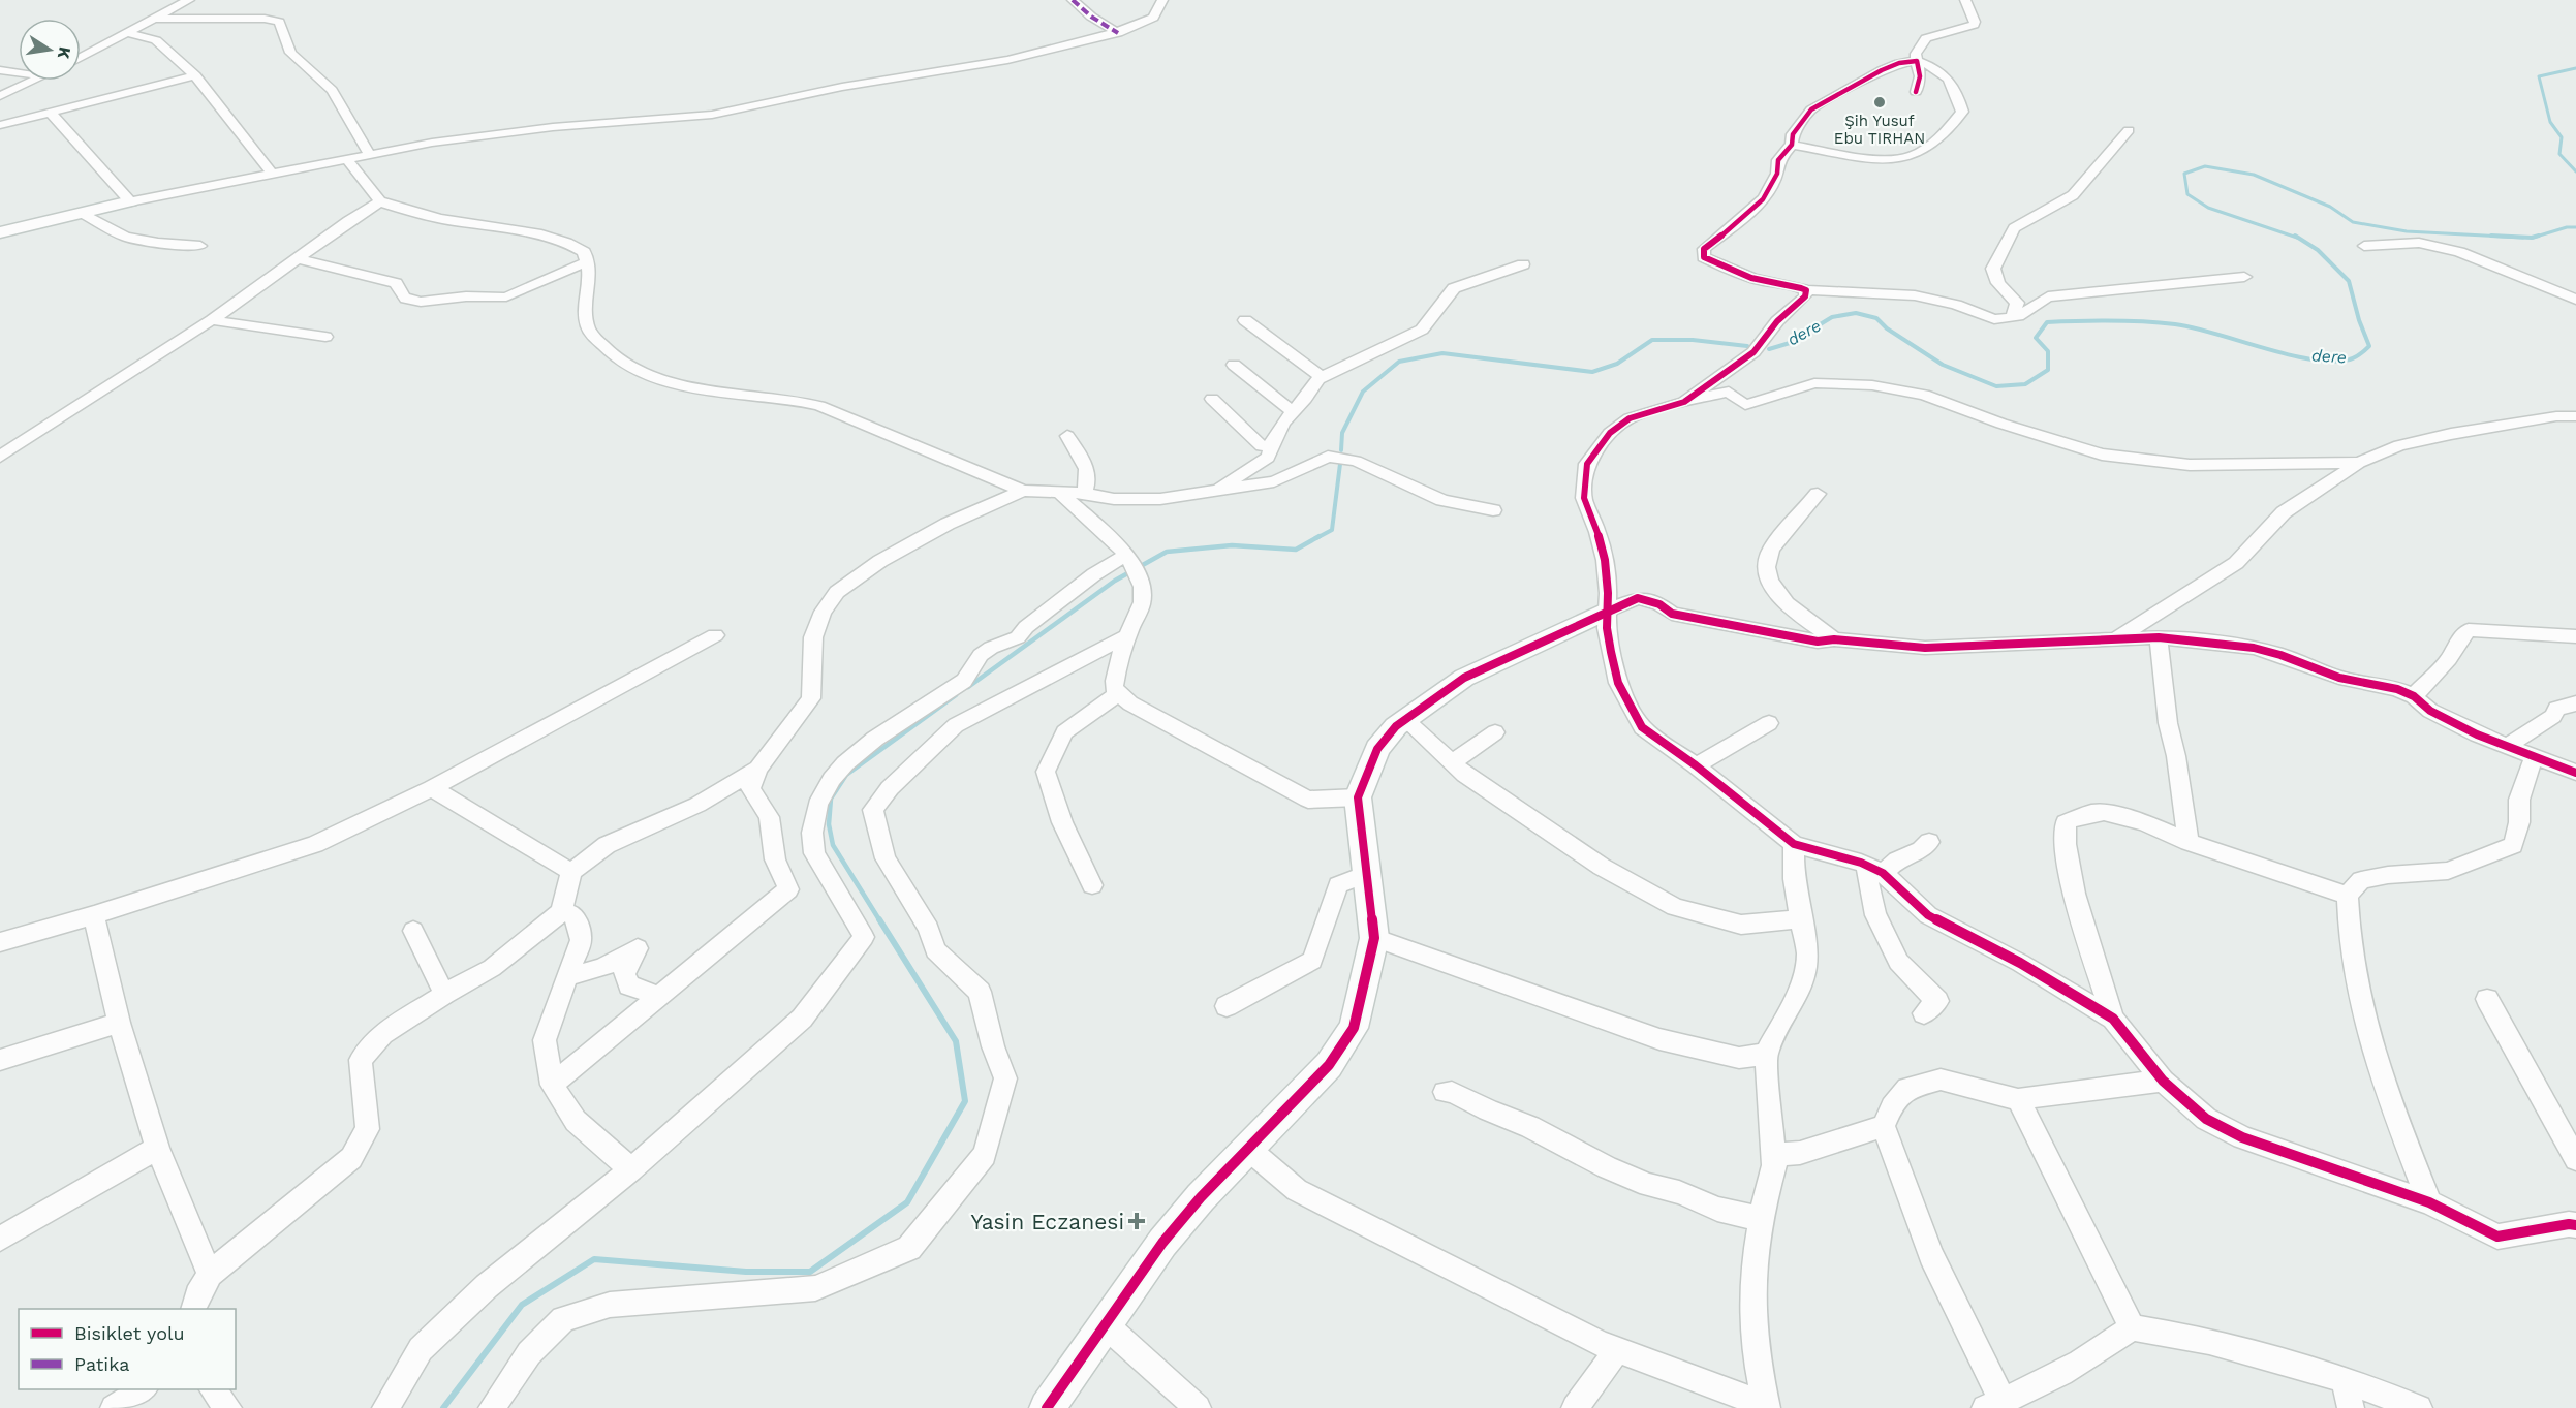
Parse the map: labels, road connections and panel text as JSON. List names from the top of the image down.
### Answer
{
  "water": ["dere"],
  "places": {
    "other": ["Şih Yusuf Ebu TIRHAN"],
    "health": ["Yasin Eczanesi"]
  },
  "legend": ["Bisiklet yolu", "Patika"],
  "north": "right"
}
